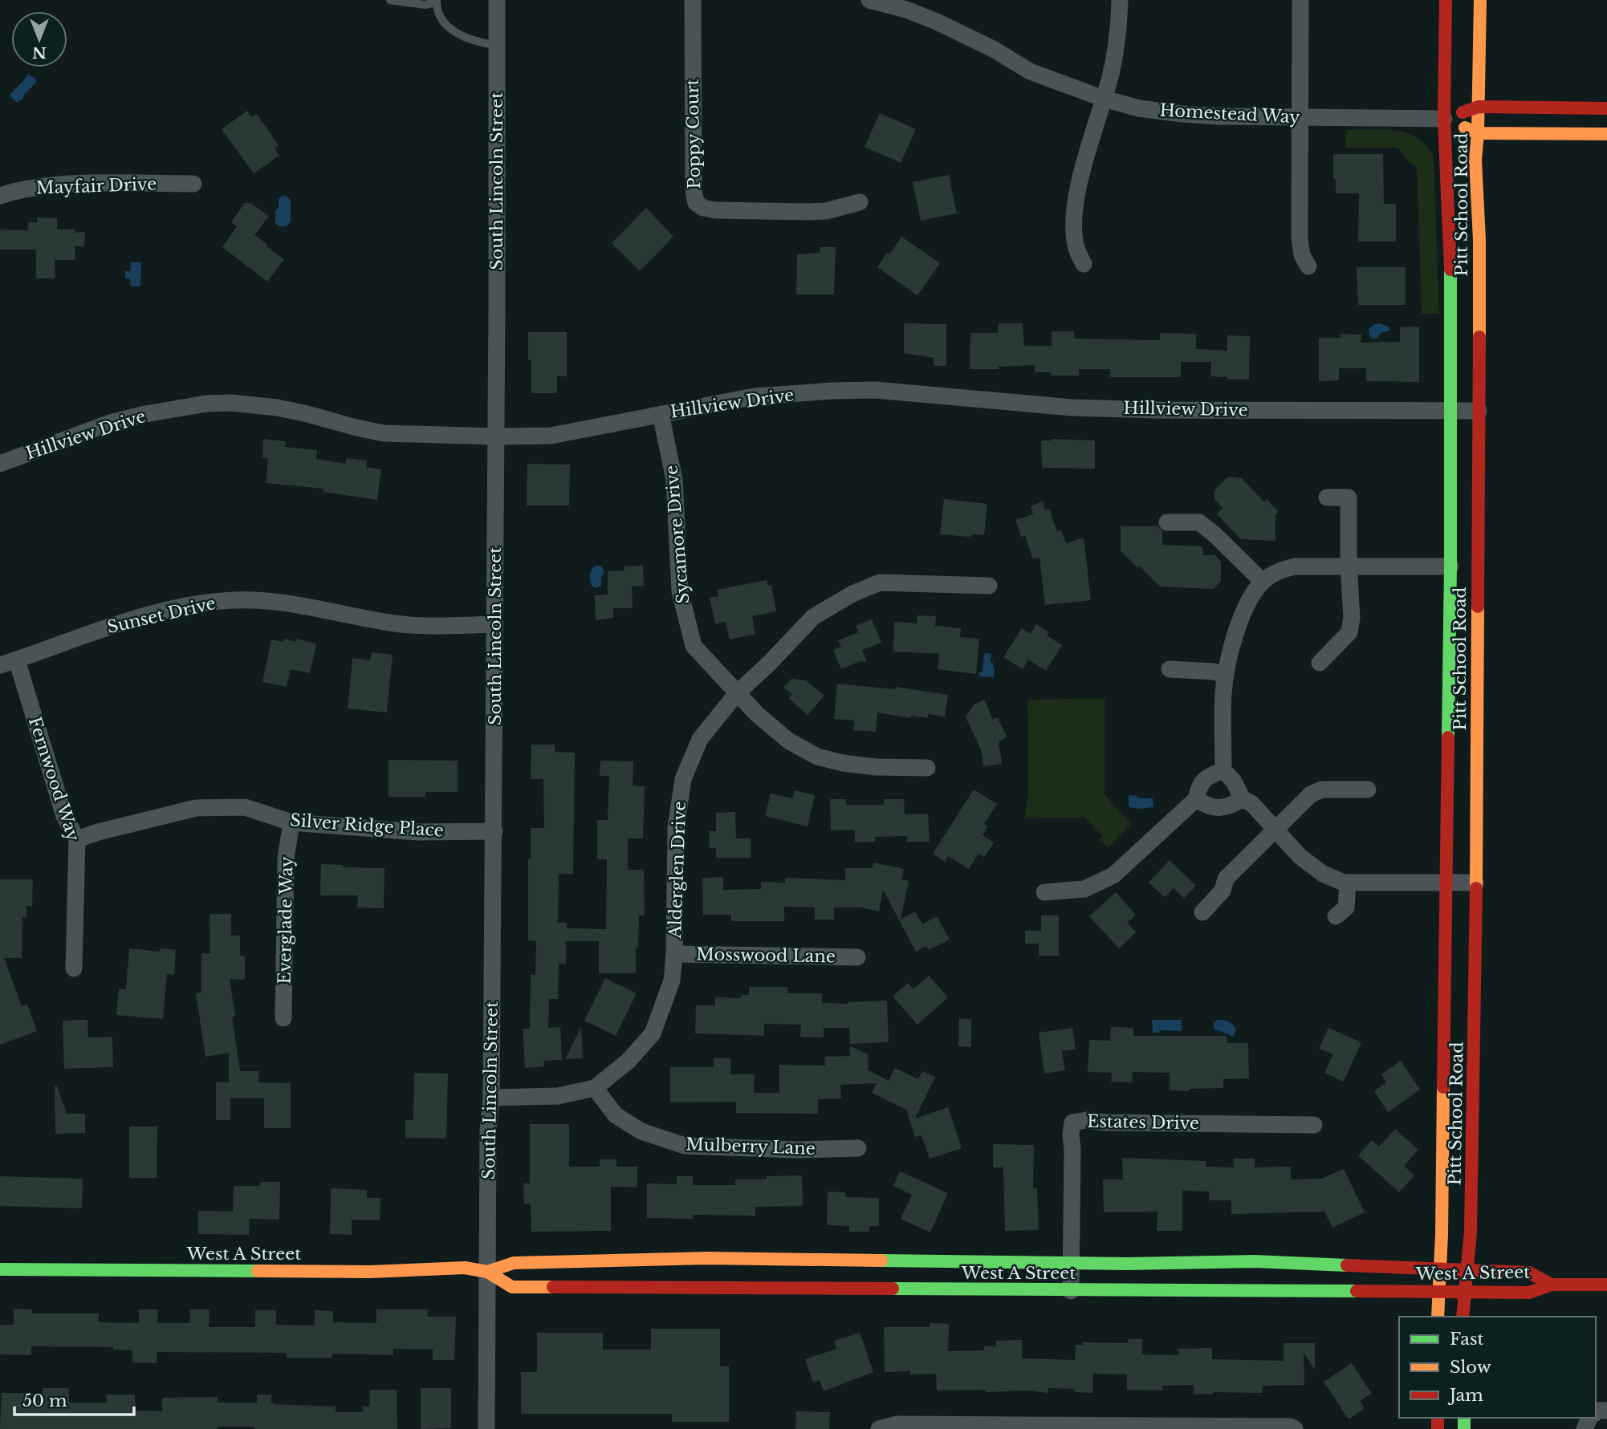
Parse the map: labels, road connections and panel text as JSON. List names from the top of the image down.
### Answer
{
  "streets": {
    "street": [
      "Homestead Way",
      "Poppy Court",
      "South Lincoln Street",
      "Mayfair Drive",
      "Pitt School Road",
      "Hillview Drive",
      "Sycamore Drive",
      "Sunset Drive",
      "Fernwood Way",
      "Silver Ridge Place",
      "Alderglen Drive",
      "Everglade Way",
      "Mosswood Lane",
      "Estates Drive",
      "Mulberry Lane",
      "West A Street"
    ]
  },
  "crossings": [
    ["Homestead Way", "Pitt School Road"],
    ["South Lincoln Street", "Hillview Drive"],
    ["South Lincoln Street", "Sunset Drive"],
    ["South Lincoln Street", "Silver Ridge Place"],
    ["South Lincoln Street", "Alderglen Drive"],
    ["South Lincoln Street", "West A Street"],
    ["Pitt School Road", "Hillview Drive"],
    ["Pitt School Road", "West A Street"],
    ["Hillview Drive", "Sycamore Drive"],
    ["Sycamore Drive", "Alderglen Drive"],
    ["Sunset Drive", "Fernwood Way"],
    ["Fernwood Way", "Silver Ridge Place"],
    ["Silver Ridge Place", "Everglade Way"],
    ["Alderglen Drive", "Mosswood Lane"],
    ["Alderglen Drive", "Mulberry Lane"],
    ["Estates Drive", "West A Street"]
  ],
  "legend": ["Fast", "Slow", "Jam"],
  "scale_bar": "50 m",
  "north": "bottom"
}
